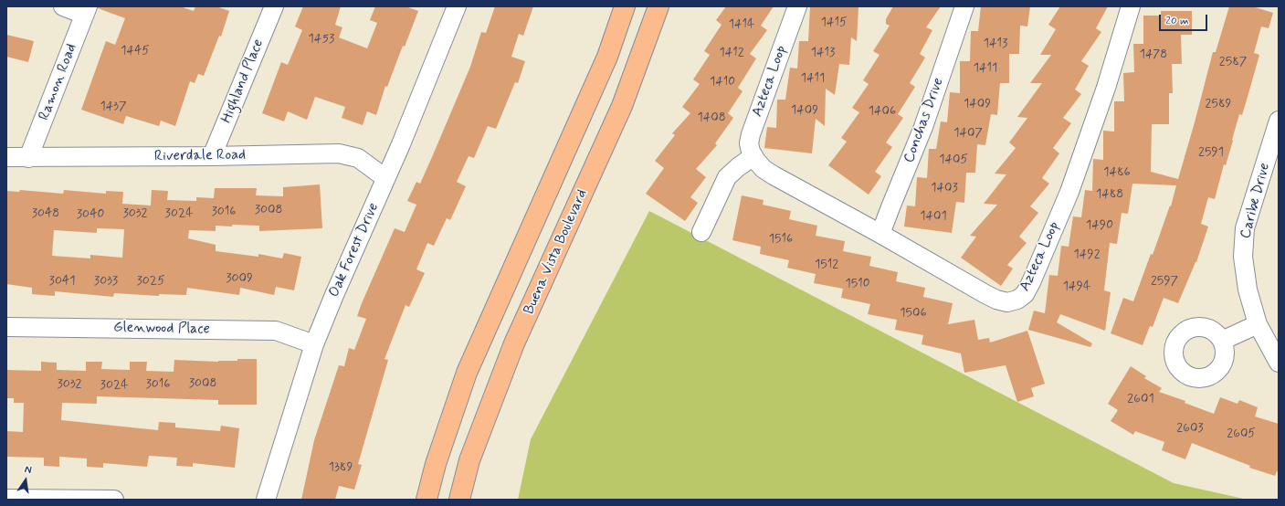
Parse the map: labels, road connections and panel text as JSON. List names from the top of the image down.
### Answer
{
  "streets": {
    "main road": ["Buena Vista Boulevard"],
    "street": [
      "Highland Place",
      "Azteca Loop",
      "Ramon Road",
      "Conchas Drive",
      "Riverdale Road",
      "Caribe Drive",
      "Oak Forest Drive",
      "Glenwood Place"
    ]
  },
  "crossings": [
    ["Highland Place", "Riverdale Road"],
    ["Azteca Loop", "Conchas Drive"],
    ["Ramon Road", "Riverdale Road"],
    ["Riverdale Road", "Oak Forest Drive"],
    ["Oak Forest Drive", "Glenwood Place"]
  ],
  "house_numbers": [
    "1415",
    "1414",
    "1453",
    "1413",
    "1445",
    "1412",
    "1413",
    "1478",
    "2587",
    "1411",
    "1411",
    "1410",
    "1409",
    "2589",
    "1437",
    "1409",
    "1406",
    "1408",
    "1407",
    "2591",
    "1405",
    "1486",
    "1403",
    "1488",
    "3008",
    "3016",
    "3048",
    "3032",
    "3024",
    "3040",
    "1401",
    "1490",
    "1516",
    "1492",
    "1512",
    "3009",
    "3041",
    "3033",
    "3025",
    "2597",
    "1510",
    "1494",
    "1506",
    "3008",
    "3032",
    "3016",
    "3024",
    "2601",
    "2603",
    "2605",
    "1389"
  ],
  "scale_bar": "20 m",
  "north": "top"
}
